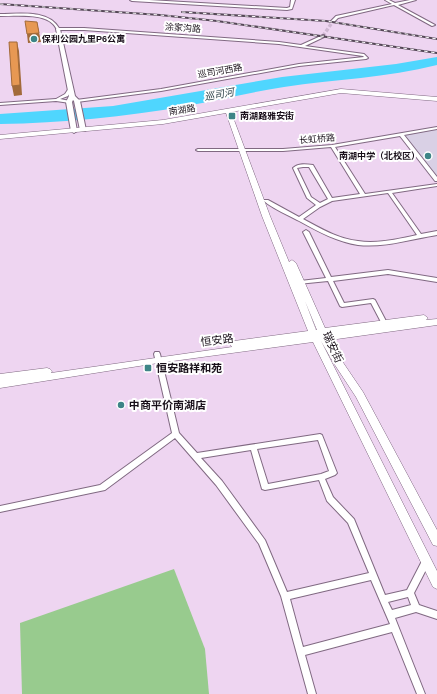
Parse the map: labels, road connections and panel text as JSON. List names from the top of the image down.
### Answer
{
  "streets": {
    "main road": ["南湖路", "恒安路", "瑞安街"],
    "street": ["涂家沟路", "巡司河西路", "长虹桥路"]
  },
  "crossings": [
    ["涂家沟路", "巡司河西路"],
    ["南湖路", "瑞安街"],
    ["长虹桥路", "瑞安街"],
    ["恒安路", "瑞安街"]
  ],
  "water": ["巡司河"],
  "places": {
    "other": ["保利公园九里P6公寓", "南湖中学（北校区）", "中商平价南湖店"],
    "transit": ["南湖路雅安街", "恒安路祥和苑"]
  }
}
